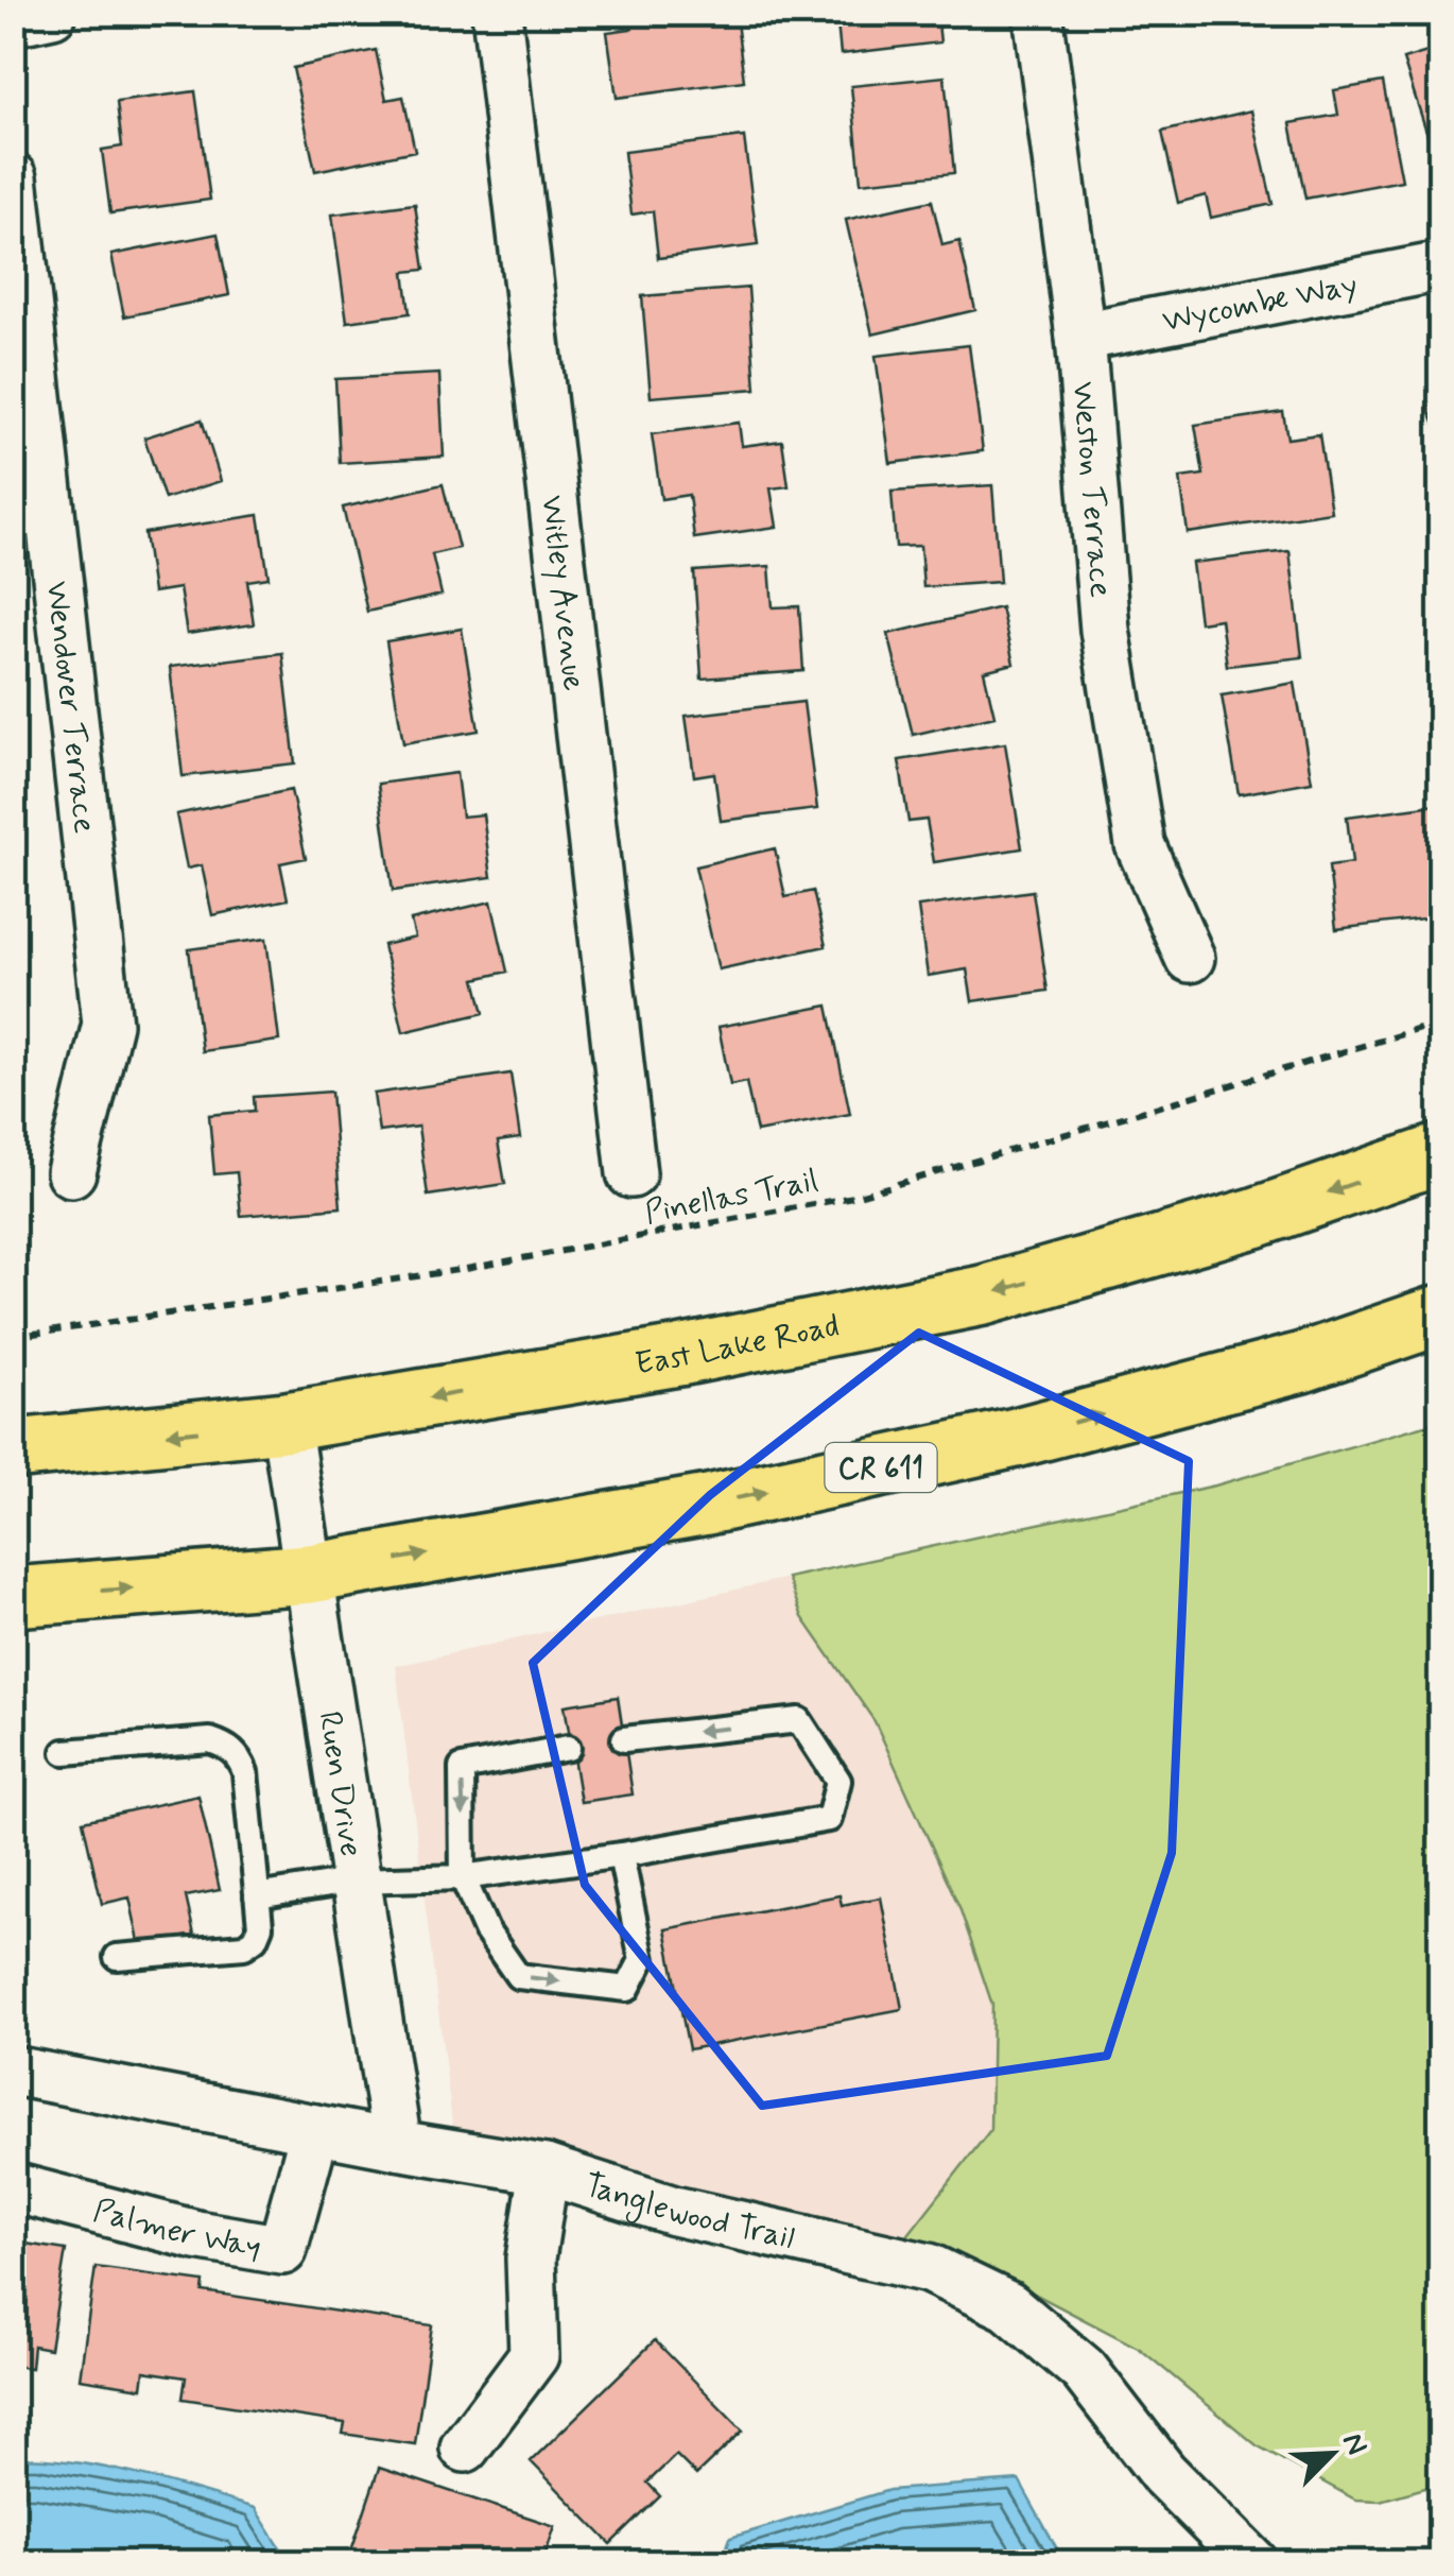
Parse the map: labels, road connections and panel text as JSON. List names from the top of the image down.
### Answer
{
  "streets": {
    "main road": ["East Lake Road", "CR 611"],
    "street": [
      "Wycombe Way",
      "Weston Terrace",
      "Witley Avenue",
      "Wendover Terrace",
      "Ruen Drive",
      "Tanglewood Trail",
      "Palmer Way"
    ],
    "path": ["Pinellas Trail"]
  },
  "crossings": [
    ["Wycombe Way", "Weston Terrace"],
    ["East Lake Road", "Ruen Drive"],
    ["CR 611", "Ruen Drive"],
    ["Ruen Drive", "Tanglewood Trail"],
    ["Tanglewood Trail", "Palmer Way"]
  ],
  "north": "top right"
}
